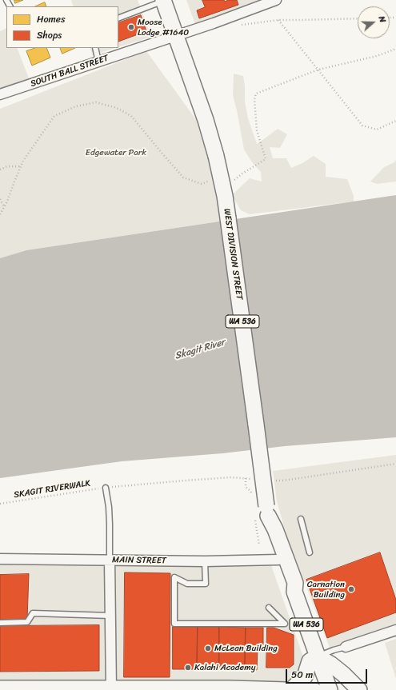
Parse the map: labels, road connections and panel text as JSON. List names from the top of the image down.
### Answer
{
  "streets": {
    "main road": ["WEST DIVISION STREET", "WA 536"],
    "street": ["SOUTH BALL STREET", "MAIN STREET"],
    "path": ["SKAGIT RIVERWALK"]
  },
  "crossings": [
    ["SOUTH BALL STREET", "WEST DIVISION STREET"],
    ["WEST DIVISION STREET", "MAIN STREET"]
  ],
  "water": ["Skagit River"],
  "parks": ["Edgewater Park"],
  "places": [
    "Moose Lodge #1640",
    "Carnation Building",
    "McLean Building",
    "Kalahi Academy"
  ],
  "legend": ["Homes", "Shops"],
  "scale_bar": "50 m",
  "north": "right"
}
